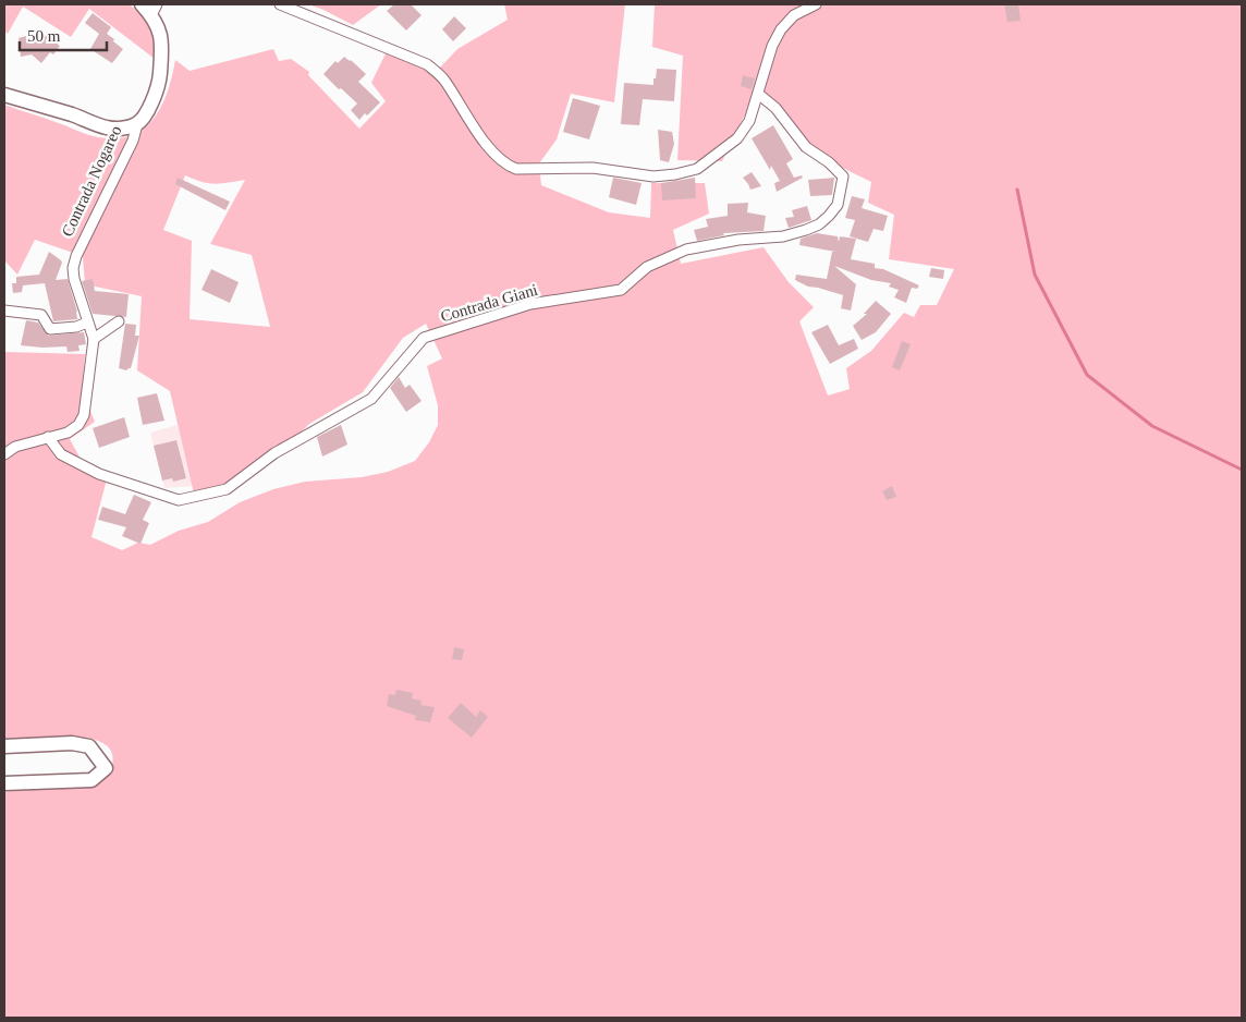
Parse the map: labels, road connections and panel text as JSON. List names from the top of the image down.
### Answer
{
  "streets": {
    "street": ["Contrada Nogareo", "Contrada Giani"]
  },
  "crossings": [
    ["Contrada Nogareo", "Contrada Giani"]
  ],
  "scale_bar": "50 m"
}
